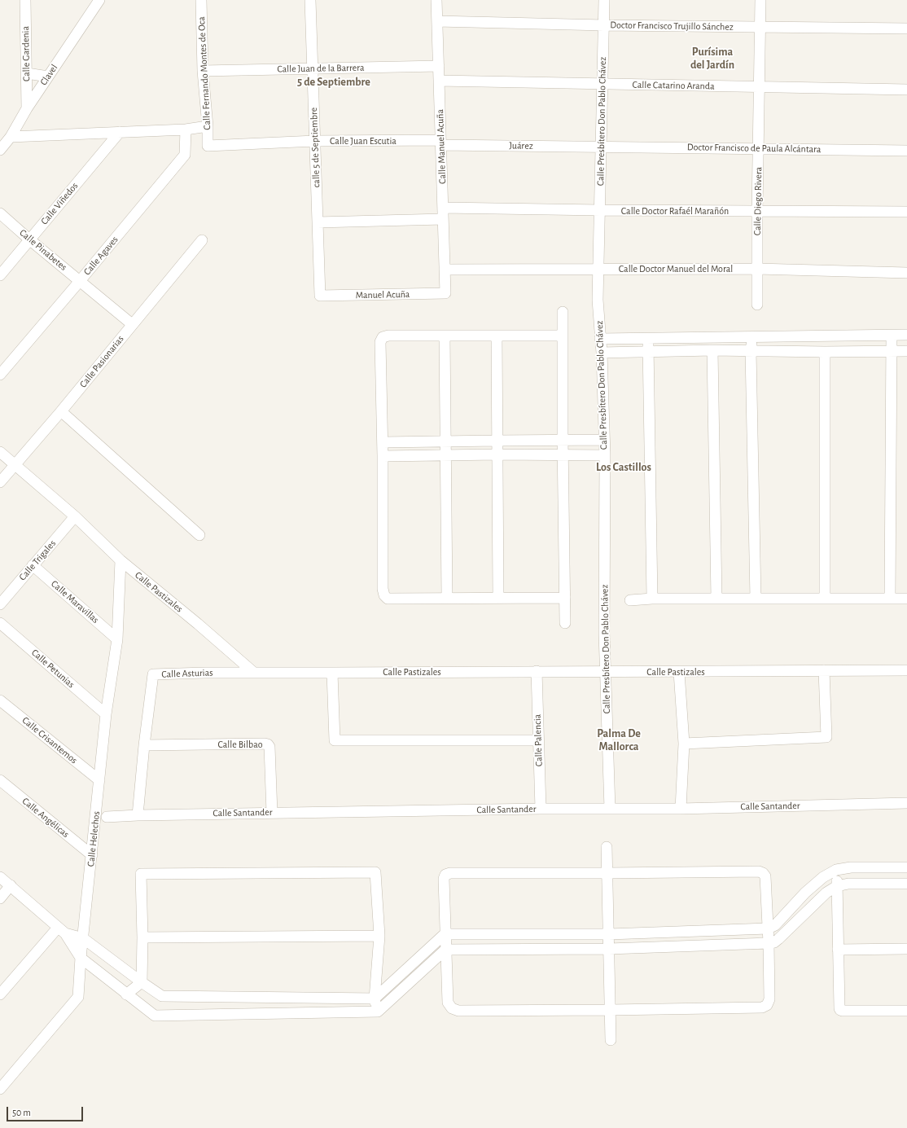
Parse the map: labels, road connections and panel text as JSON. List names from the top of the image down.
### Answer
{
  "streets": {
    "street": [
      "Doctor Francisco Trujillo Sánchez",
      "Calle Gardenia",
      "Calle Juan de la Barrera",
      "Calle Fernando Montes de Oca",
      "Clavel",
      "Calle Catarino Aranda",
      "Calle Presbítero Don Pablo Chávez",
      "Calle Juan Escutia",
      "Juárez",
      "Calle Manuel Acuña",
      "calle 5 de Septiembre",
      "Doctor Francisco de Paula Alcántara",
      "Calle Diego Rivera",
      "Calle Viñedos",
      "Calle Doctor Rafaél Marañón",
      "Calle Pinabetes",
      "Calle Agaves",
      "Calle Doctor Manuel del Moral",
      "Manuel Acuña",
      "Calle Pasionarias",
      "Calle Trigales",
      "Calle Pastizales",
      "Calle Maravillas",
      "Calle Petunias",
      "Calle Asturias",
      "Calle Crisantemos",
      "Calle Palencia",
      "Calle Bilbao",
      "Calle Santander",
      "Calle Angélicas",
      "Calle Helechos"
    ]
  },
  "crossings": [
    ["Doctor Francisco Trujillo Sánchez", "Calle Presbítero Don Pablo Chávez"],
    ["Doctor Francisco Trujillo Sánchez", "Calle Manuel Acuña"],
    ["Doctor Francisco Trujillo Sánchez", "Calle Diego Rivera"],
    ["Calle Gardenia", "Clavel"],
    ["Calle Juan de la Barrera", "Calle Fernando Montes de Oca"],
    ["Calle Juan de la Barrera", "Calle Manuel Acuña"],
    ["Calle Juan de la Barrera", "calle 5 de Septiembre"],
    ["Calle Fernando Montes de Oca", "Calle Juan Escutia"],
    ["Calle Catarino Aranda", "Calle Presbítero Don Pablo Chávez"],
    ["Calle Catarino Aranda", "Calle Manuel Acuña"],
    ["Calle Catarino Aranda", "Calle Diego Rivera"],
    ["Calle Presbítero Don Pablo Chávez", "Juárez"],
    ["Calle Presbítero Don Pablo Chávez", "Doctor Francisco de Paula Alcántara"],
    ["Calle Presbítero Don Pablo Chávez", "Calle Doctor Rafaél Marañón"],
    ["Calle Presbítero Don Pablo Chávez", "Calle Doctor Manuel del Moral"],
    ["Calle Presbítero Don Pablo Chávez", "Calle Pastizales"],
    ["Calle Presbítero Don Pablo Chávez", "Calle Santander"],
    ["Calle Juan Escutia", "Juárez"],
    ["Calle Juan Escutia", "Calle Manuel Acuña"],
    ["Calle Juan Escutia", "calle 5 de Septiembre"],
    ["Juárez", "Calle Manuel Acuña"],
    ["Juárez", "Doctor Francisco de Paula Alcántara"],
    ["Calle Manuel Acuña", "Calle Doctor Rafaél Marañón"],
    ["Calle Manuel Acuña", "Calle Doctor Manuel del Moral"],
    ["Calle Manuel Acuña", "Manuel Acuña"],
    ["calle 5 de Septiembre", "Manuel Acuña"],
    ["Doctor Francisco de Paula Alcántara", "Calle Diego Rivera"],
    ["Calle Diego Rivera", "Calle Doctor Rafaél Marañón"],
    ["Calle Diego Rivera", "Calle Doctor Manuel del Moral"],
    ["Calle Viñedos", "Calle Pinabetes"],
    ["Calle Pinabetes", "Calle Agaves"],
    ["Calle Pinabetes", "Calle Pasionarias"],
    ["Calle Pasionarias", "Calle Pastizales"],
    ["Calle Trigales", "Calle Pastizales"],
    ["Calle Trigales", "Calle Maravillas"],
    ["Calle Pastizales", "Calle Asturias"],
    ["Calle Pastizales", "Calle Palencia"],
    ["Calle Pastizales", "Calle Helechos"],
    ["Calle Maravillas", "Calle Helechos"],
    ["Calle Petunias", "Calle Helechos"],
    ["Calle Asturias", "Calle Bilbao"],
    ["Calle Crisantemos", "Calle Helechos"],
    ["Calle Palencia", "Calle Santander"],
    ["Calle Bilbao", "Calle Santander"],
    ["Calle Angélicas", "Calle Helechos"]
  ],
  "districts": [
    "Purísima del Jardín",
    "5 de Septiembre",
    "Los Castillos",
    "Palma De Mallorca"
  ],
  "scale_bar": "50 m"
}
